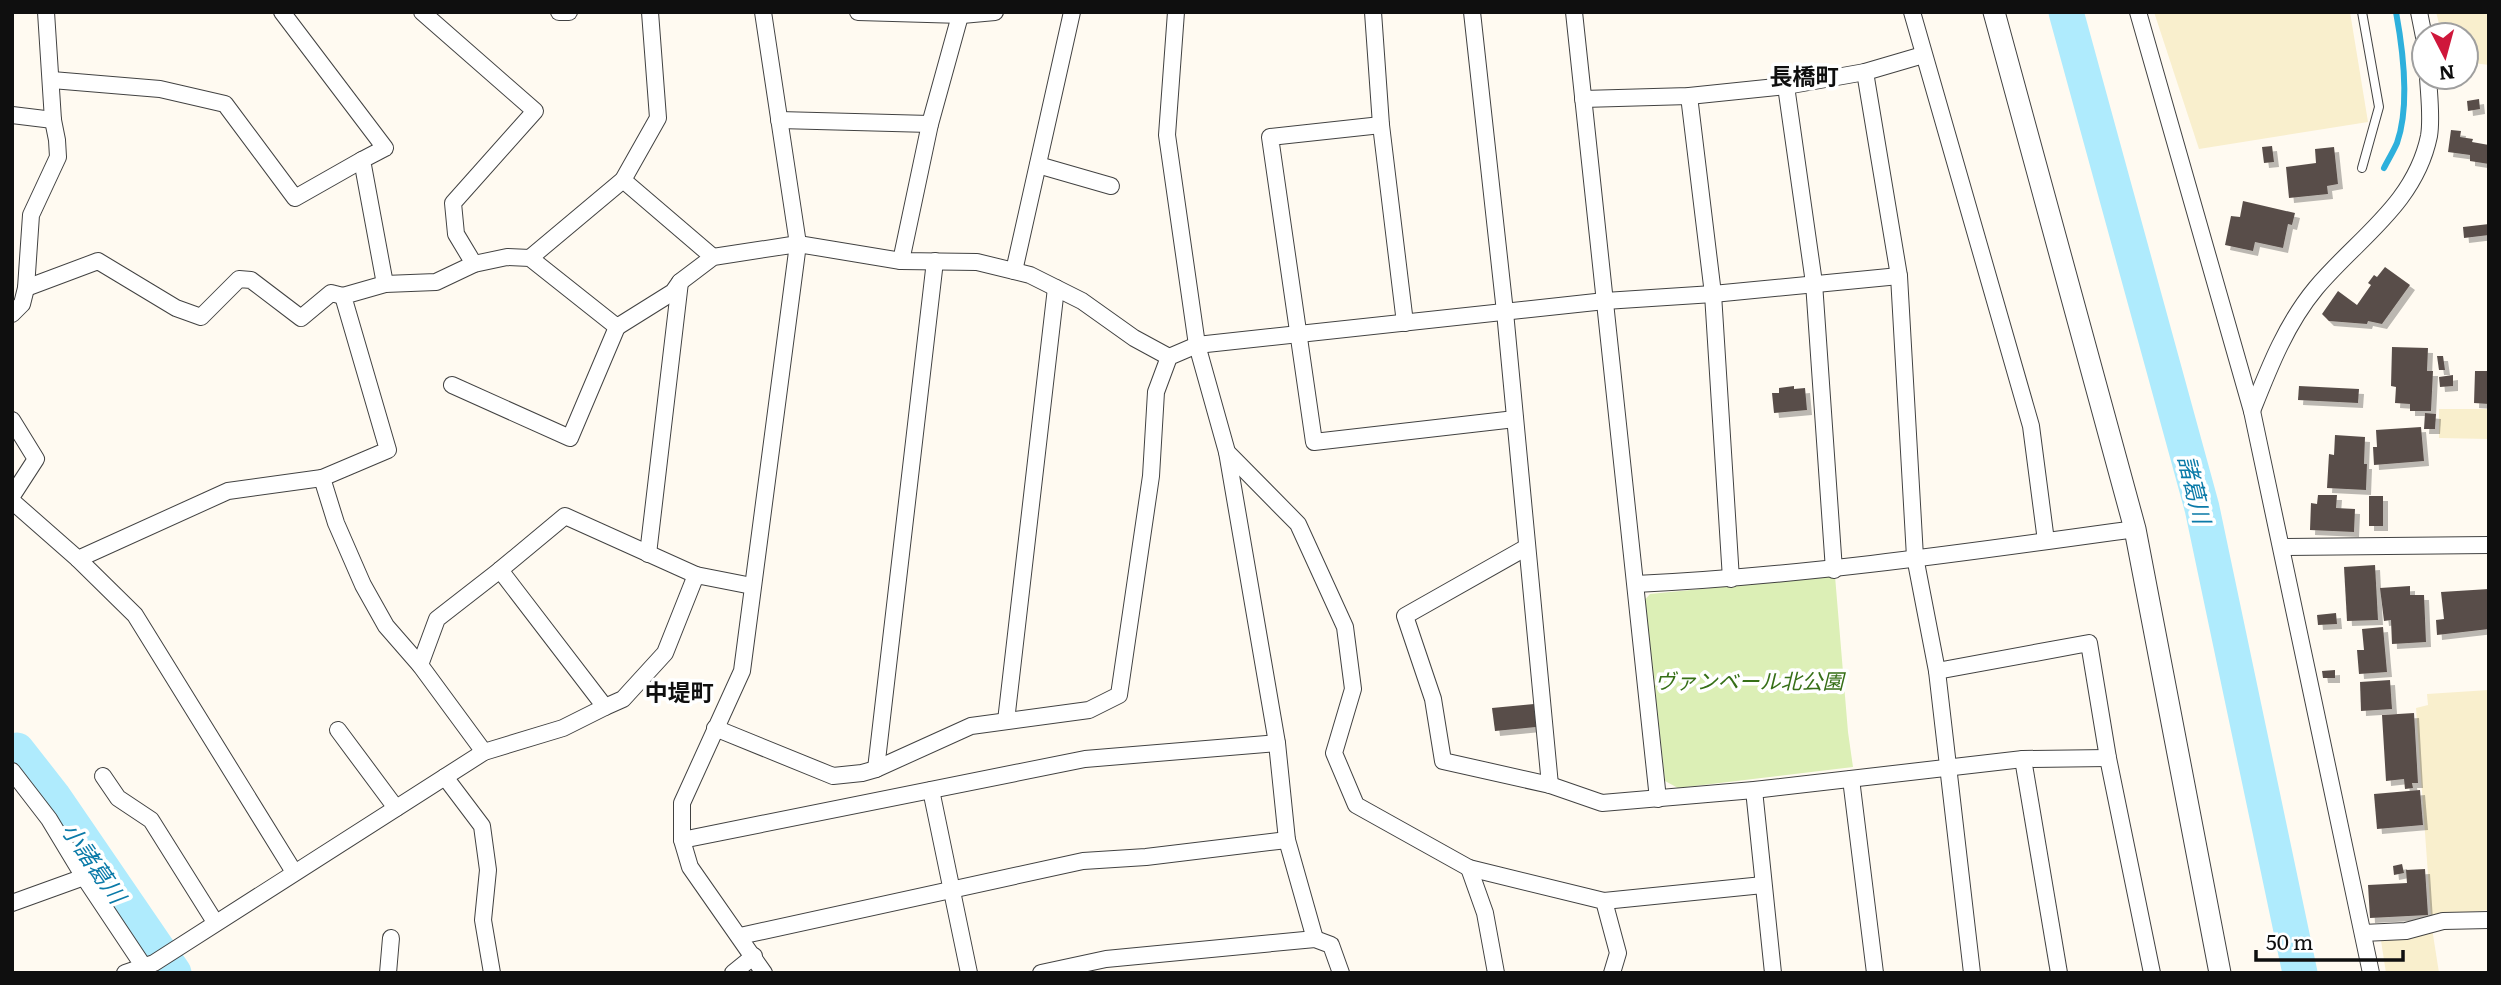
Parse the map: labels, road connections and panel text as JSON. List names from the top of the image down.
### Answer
{
  "districts": ["長橋町", "中堤町"],
  "water": ["諸葛川", "小諸葛川"],
  "parks": ["ヴァンベール北公園"],
  "scale_bar": "50 m",
  "north": "bottom"
}
